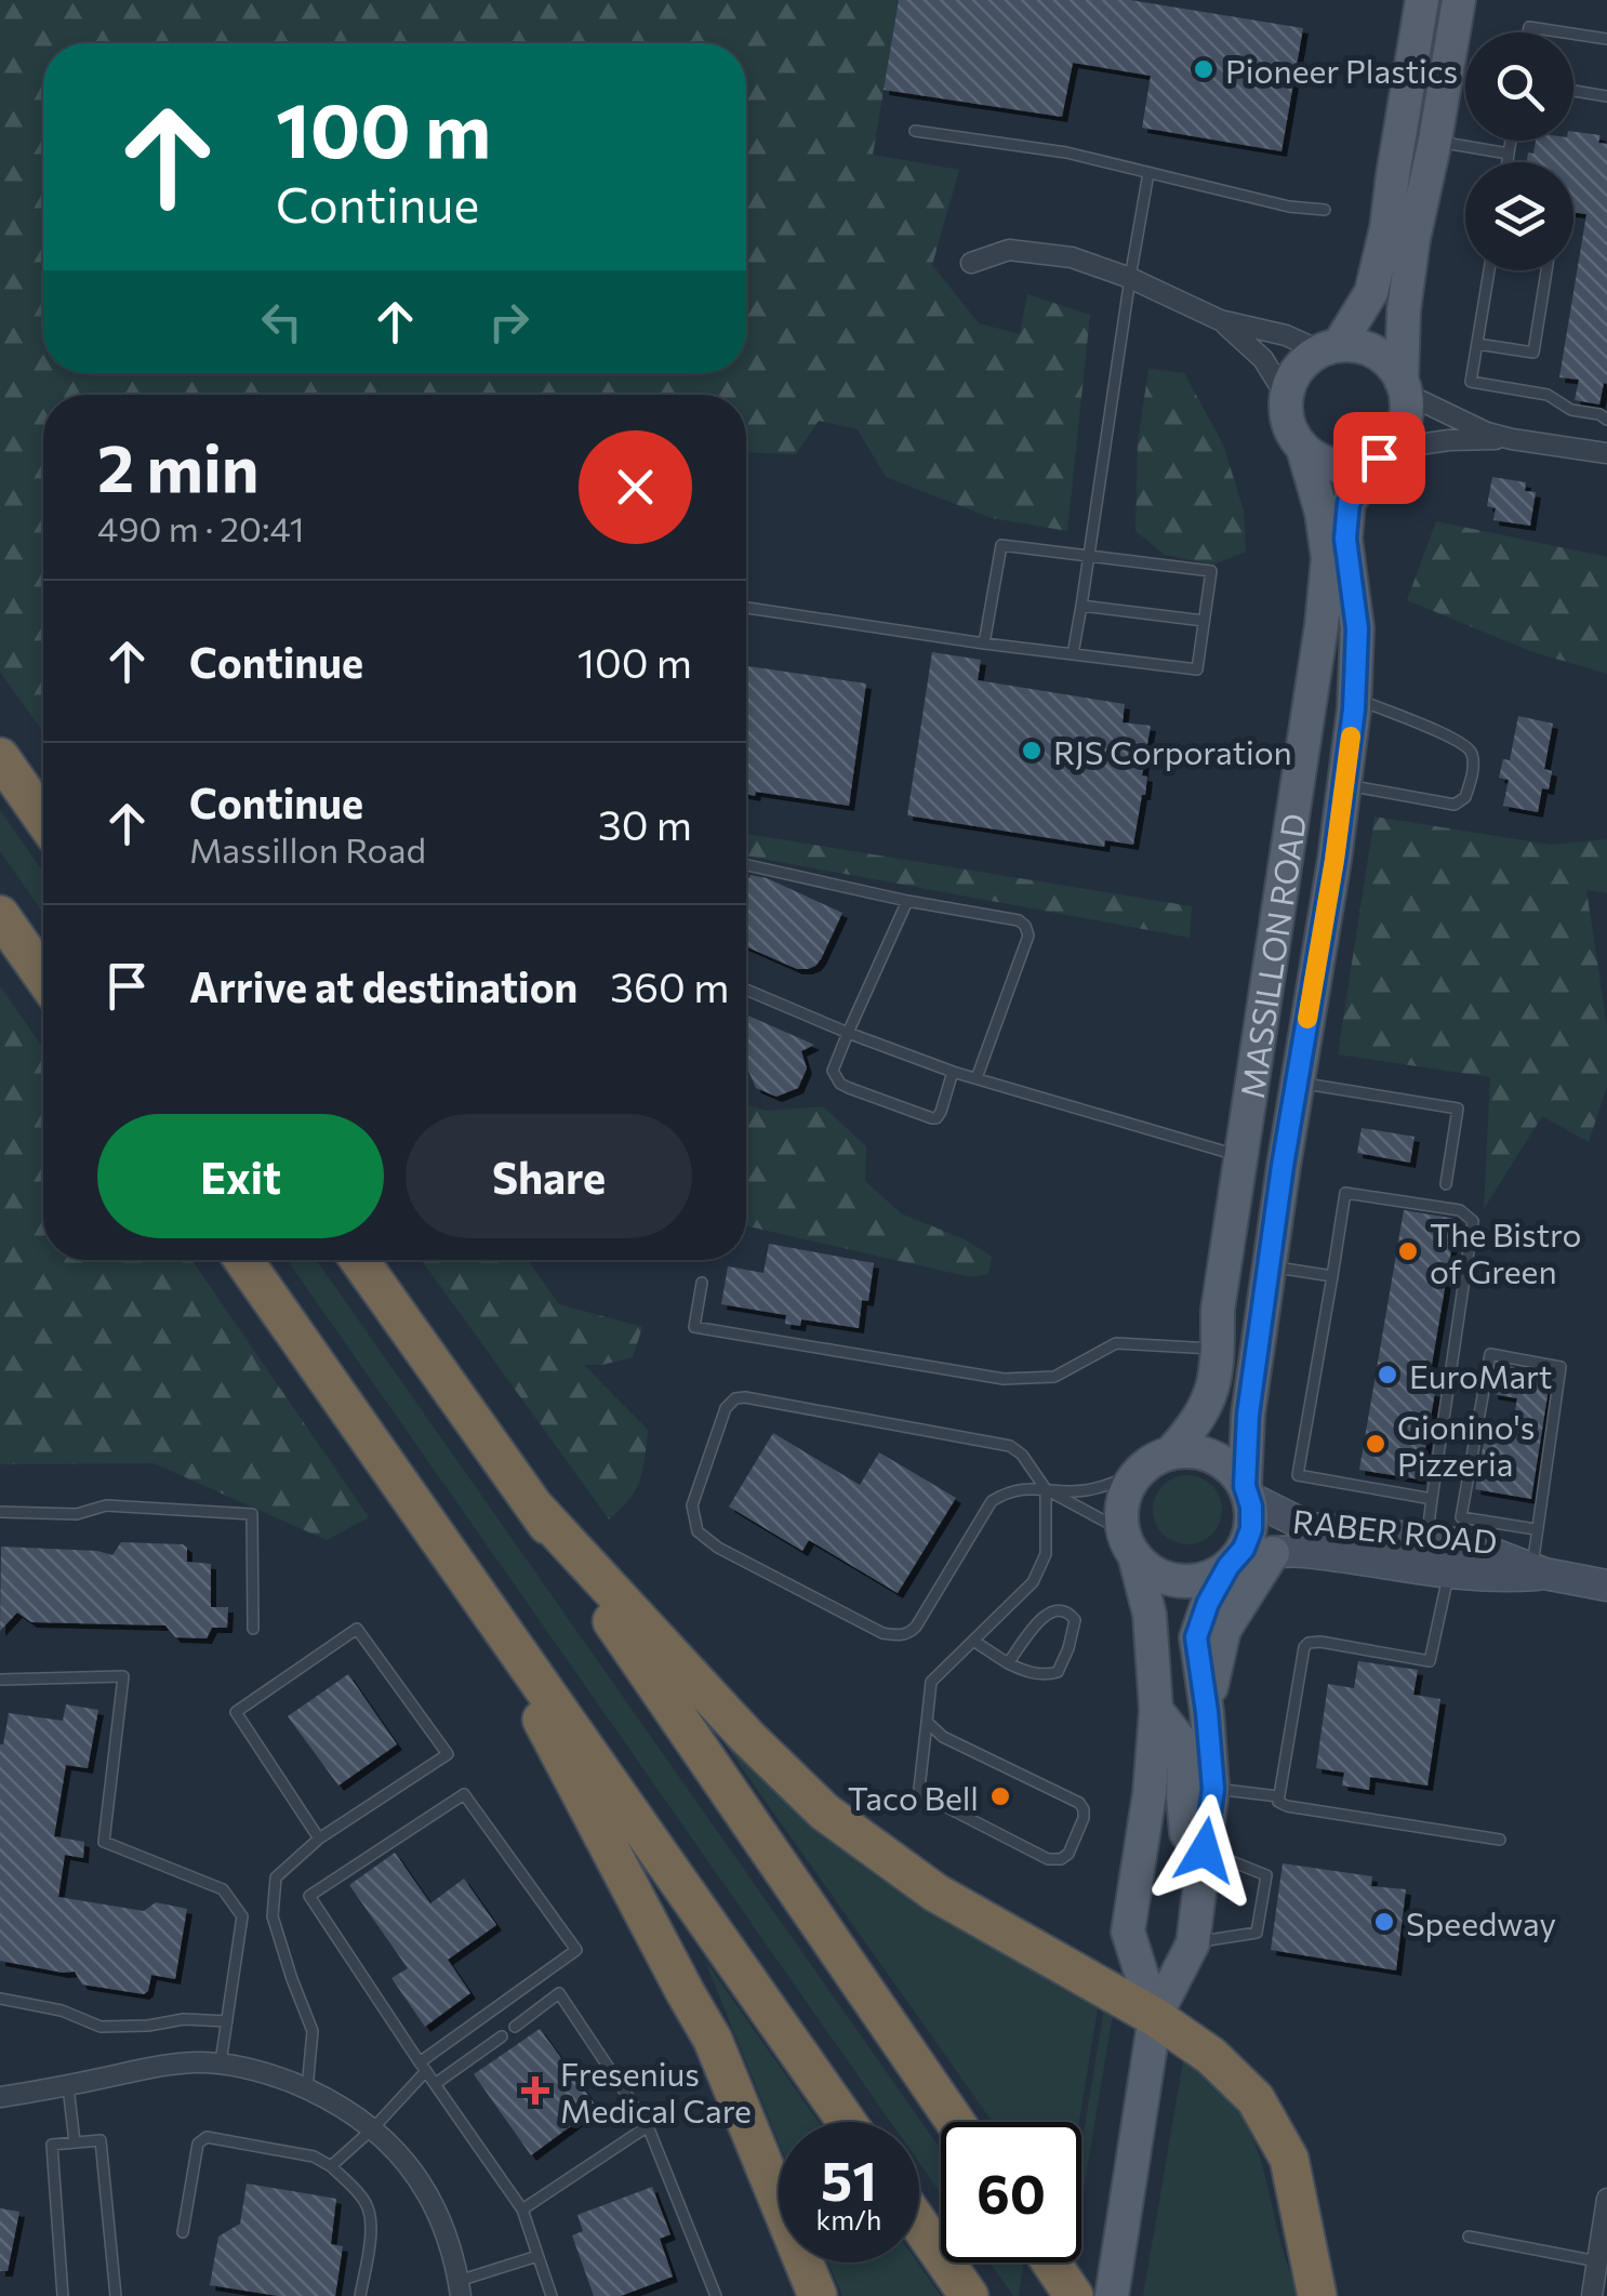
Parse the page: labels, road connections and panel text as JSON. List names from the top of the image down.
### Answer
{
  "streets": {
    "main road": ["MASSILLON ROAD"],
    "street": ["RABER ROAD"]
  },
  "crossings": [
    ["MASSILLON ROAD", "RABER ROAD"]
  ],
  "places": {
    "other": [
      "Pioneer Plastics",
      "RJS Corporation",
      "The Bistro of Green",
      "EuroMart",
      "Gionino's Pizzeria",
      "Taco Bell",
      "Speedway"
    ],
    "health": ["Fresenius Medical Care"]
  },
  "page": {
    "turn": ["100 m", "Continue"],
    "heading": ["2 min", "490 m · 20:41"],
    "list": [
      {
        "name": "Continue",
        "value": "100 m"
      },
      {
        "name": "Continue",
        "note": "Massillon Road",
        "value": "30 m"
      },
      {
        "name": "Arrive at destination",
        "value": "360 m"
      }
    ],
    "buttons": ["Exit", "Share"],
    "speed": "51 km/h",
    "limit": "60"
  }
}
